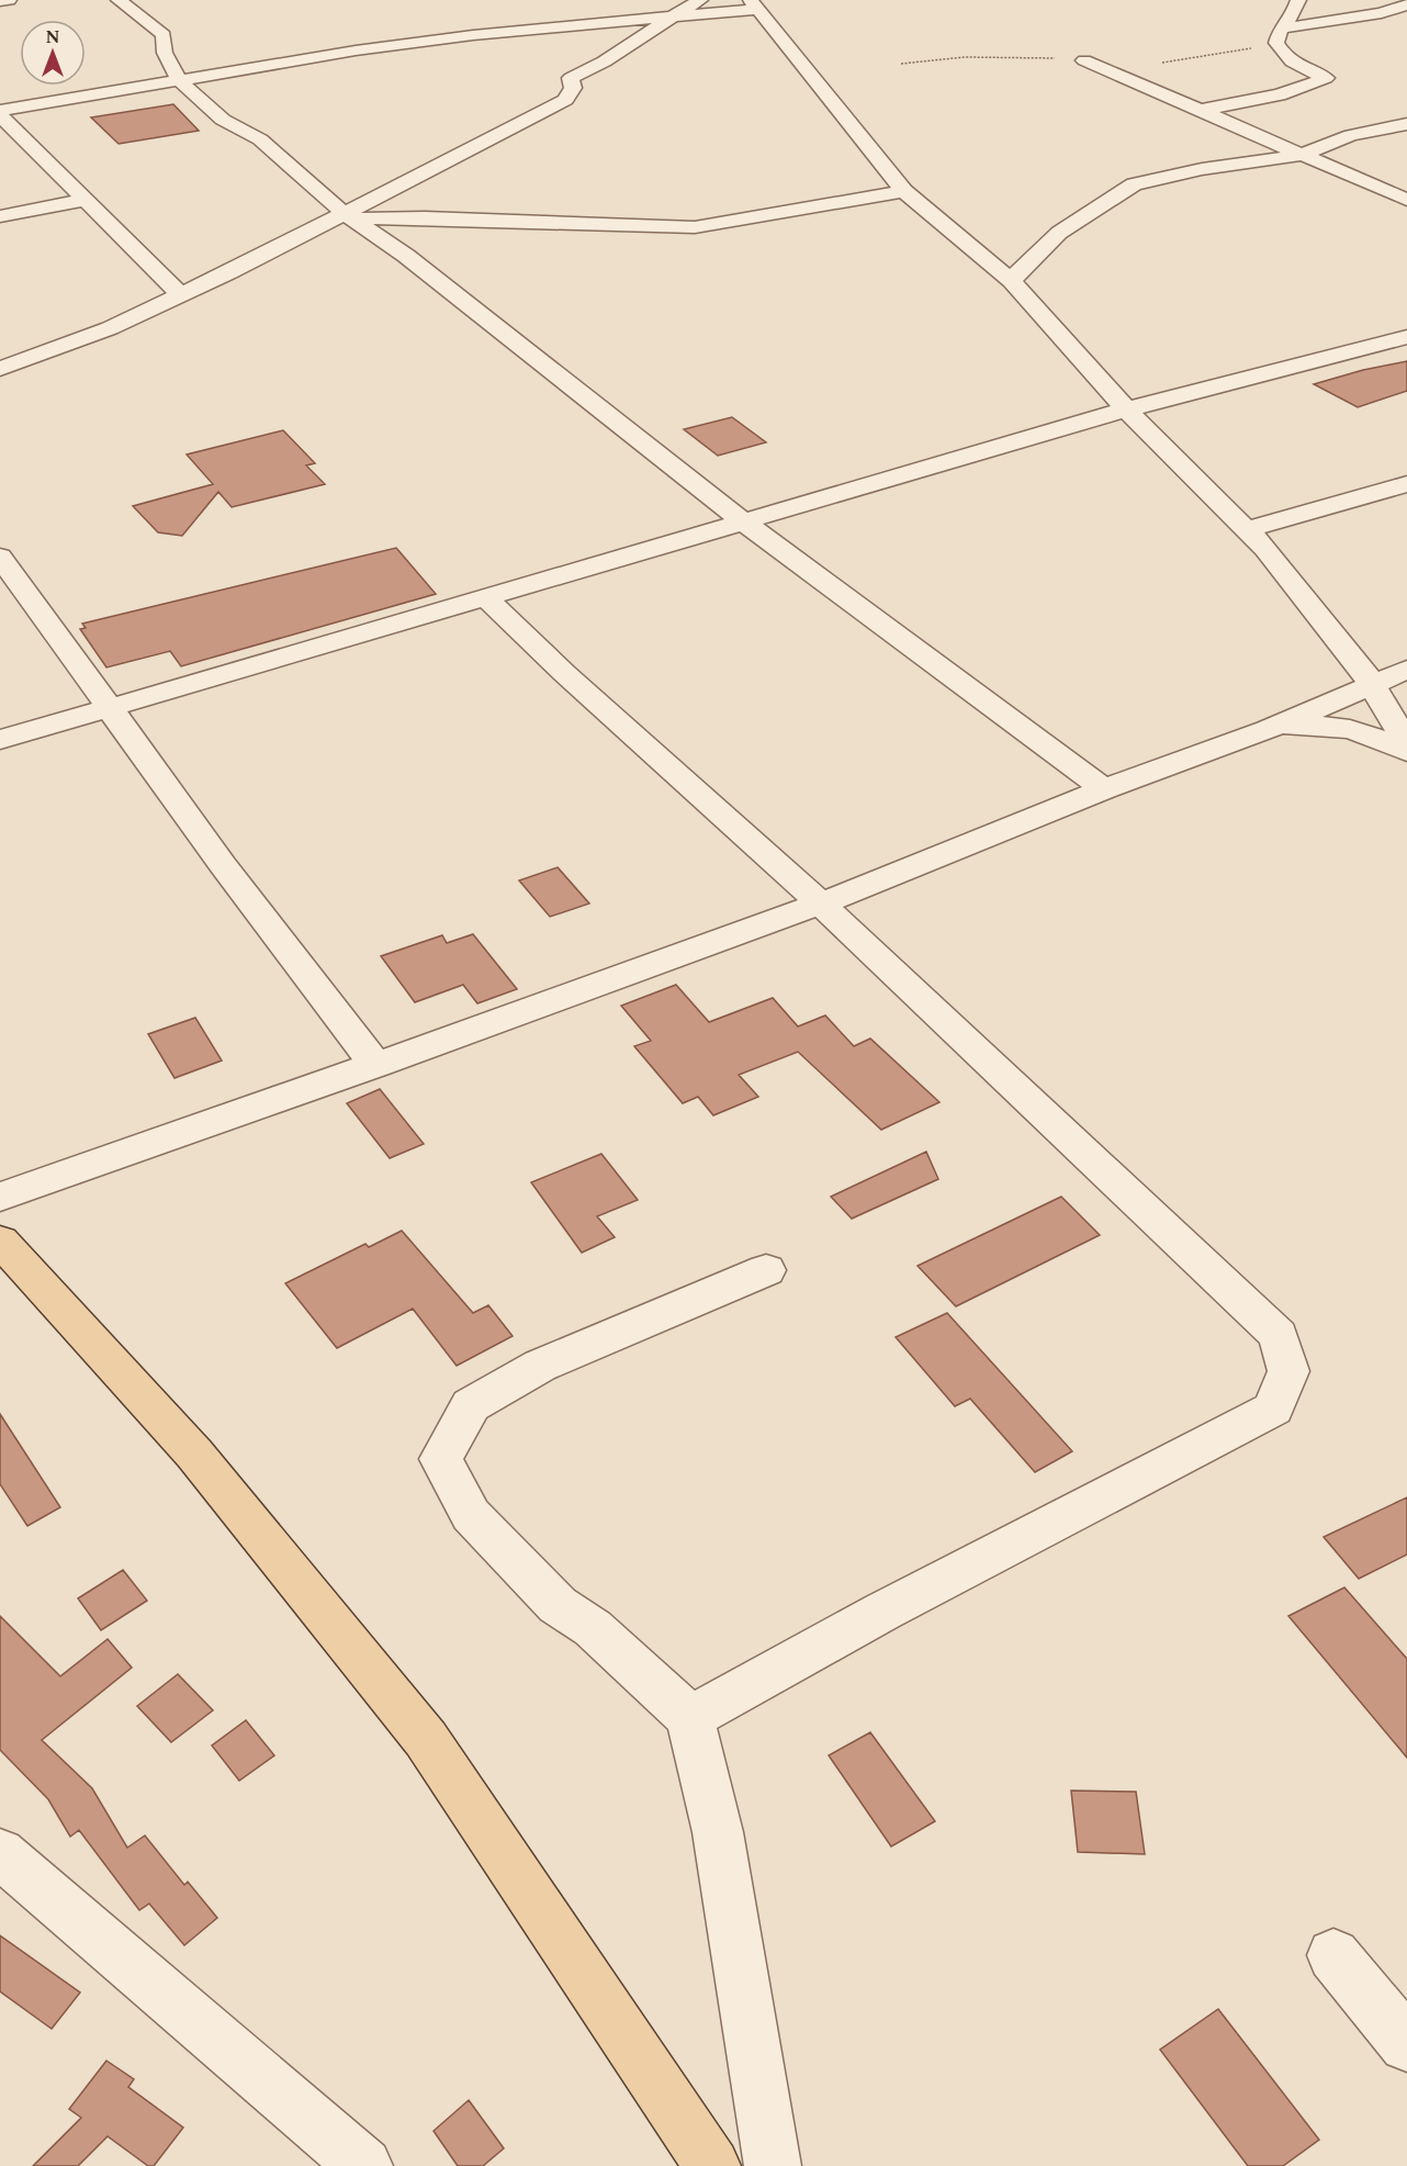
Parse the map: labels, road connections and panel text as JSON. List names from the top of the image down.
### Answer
{
  "north": "top"
}
